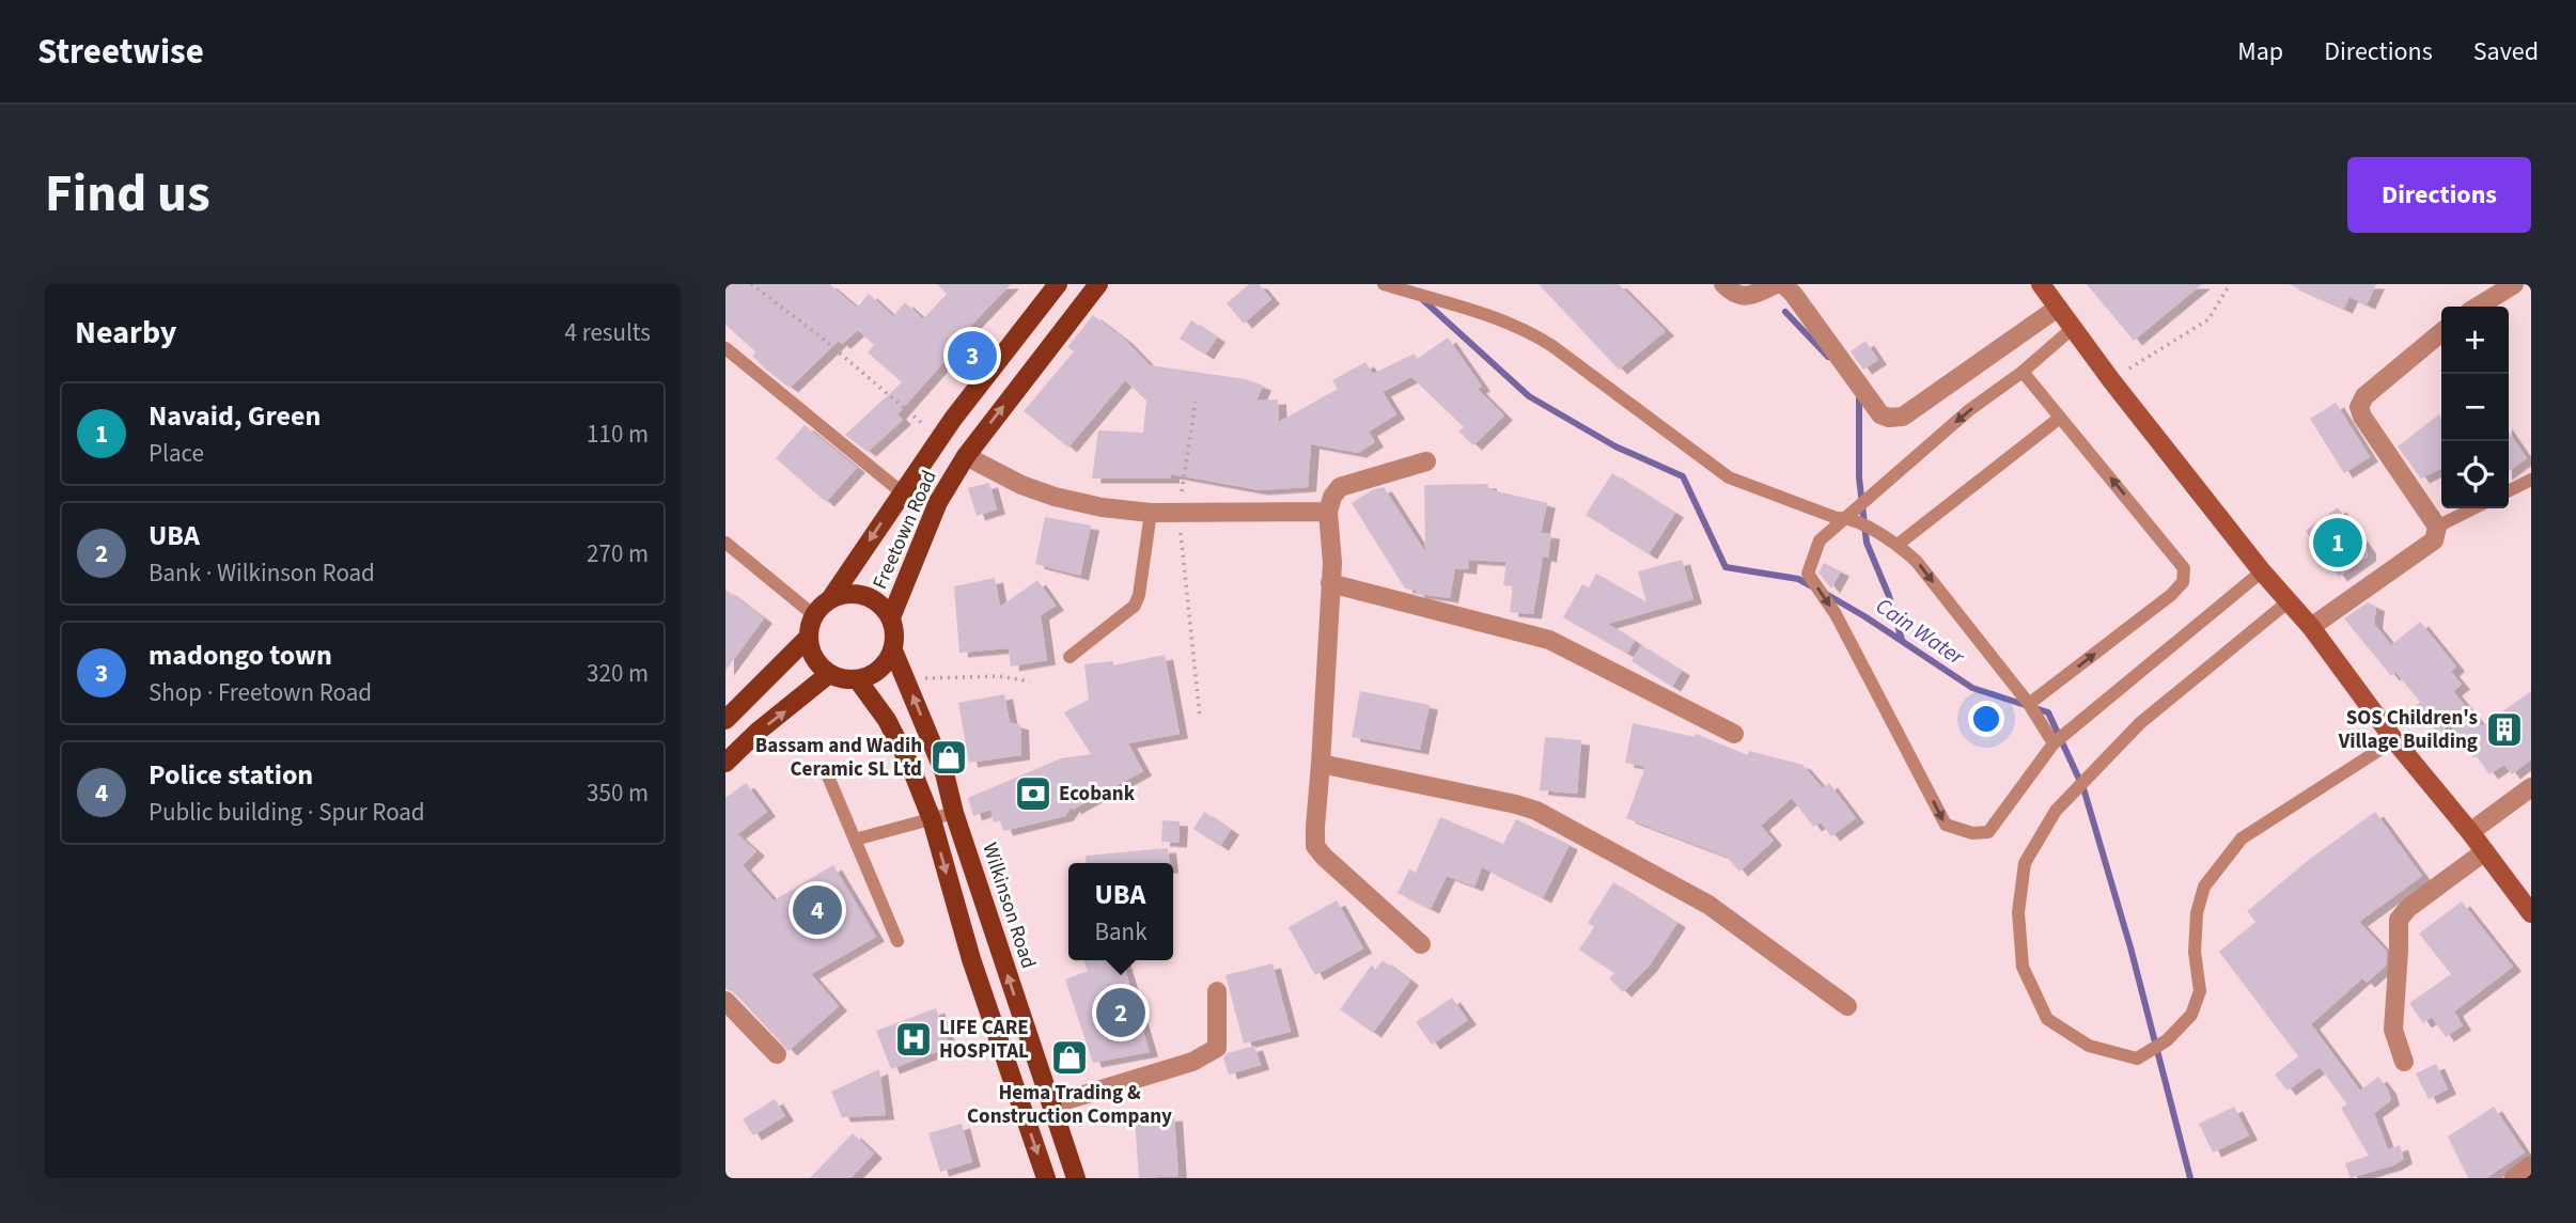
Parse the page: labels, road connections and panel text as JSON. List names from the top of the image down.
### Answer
{
  "streets": {
    "main road": ["Freetown Road", "Wilkinson Road"]
  },
  "crossings": [
    ["Freetown Road", "Wilkinson Road"]
  ],
  "water": ["Cain Water"],
  "places": {
    "building": ["SOS Children's Village Building"],
    "shop": ["Bassam and Wadih Ceramic SL Ltd", "Hema Trading & Construction Company"],
    "bank": ["Ecobank"],
    "hospital": ["LIFE CARE HOSPITAL"]
  },
  "page": {
    "header": "Streetwise",
    "nav": ["Map", "Directions", "Saved"],
    "title": "Find us",
    "buttons": "Directions",
    "heading": ["Nearby", "4 results"],
    "map_buttons": ["+", "−"],
    "pins": [
      "3",
      "1",
      "4",
      "2"
    ],
    "list": [
      {
        "mark": "1",
        "name": "Navaid, Green",
        "note": "Place",
        "value": "110 m"
      },
      {
        "mark": "2",
        "name": "UBA",
        "note": "Bank · Wilkinson Road",
        "value": "270 m"
      },
      {
        "mark": "3",
        "name": "madongo town",
        "note": "Shop · Freetown Road",
        "value": "320 m"
      },
      {
        "mark": "4",
        "name": "Police station",
        "note": "Public building · Spur Road",
        "value": "350 m"
      }
    ],
    "popup": ["UBA", "Bank"]
  }
}
